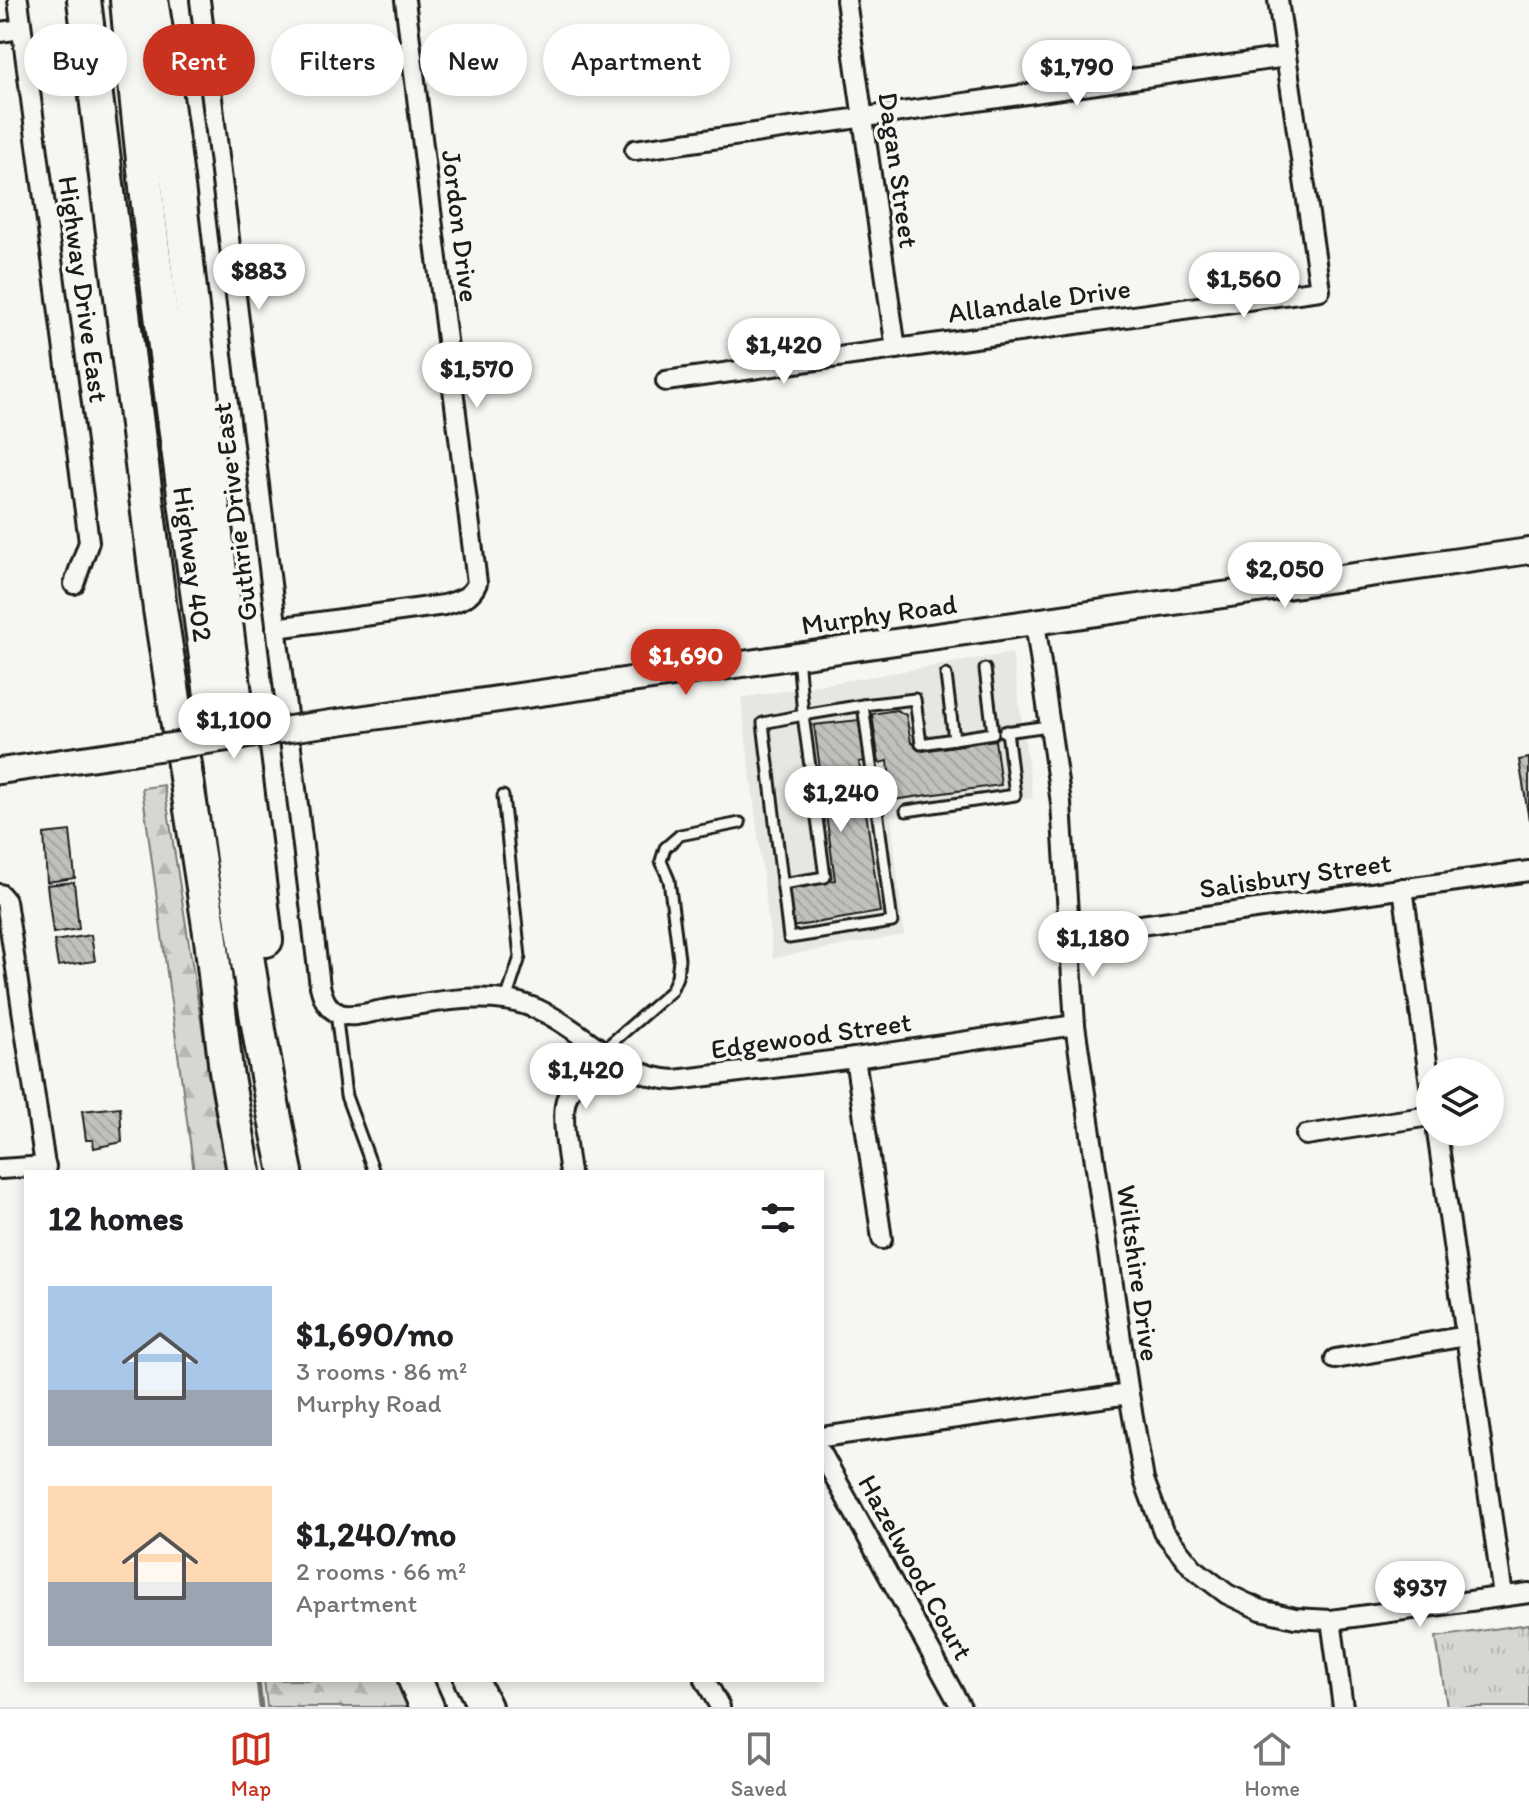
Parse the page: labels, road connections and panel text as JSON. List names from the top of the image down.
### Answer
{
  "streets": {
    "highway": ["Highway 402"],
    "street": [
      "Dagan Street",
      "Jordon Drive",
      "Highway Drive East",
      "Allandale Drive",
      "Guthrie Drive East",
      "Murphy Road",
      "Salisbury Street",
      "Edgewood Street",
      "Wiltshire Drive",
      "Hazelwood Court"
    ]
  },
  "crossings": [
    ["Dagan Street", "Allandale Drive"],
    ["Jordon Drive", "Guthrie Drive East"],
    ["Guthrie Drive East", "Edgewood Street"],
    ["Murphy Road", "Wiltshire Drive"],
    ["Salisbury Street", "Wiltshire Drive"],
    ["Edgewood Street", "Wiltshire Drive"]
  ],
  "page": {
    "chip": [
      "Buy",
      "Rent",
      "Filters",
      "New",
      "Apartment"
    ],
    "price": [
      "$1,790",
      "$883",
      "$1,560",
      "$1,420",
      "$1,570",
      "$2,050",
      "$1,690",
      "$1,100",
      "$1,240",
      "$1,180",
      "$1,420",
      "$937"
    ],
    "heading": "12 homes",
    "list": [
      {
        "name": "$1,690/mo",
        "note": "3 rooms · 86 m² · Murphy Road"
      },
      {
        "name": "$1,240/mo",
        "note": "2 rooms · 66 m² · Apartment"
      }
    ],
    "tabs": ["Map", "Saved", "Home"]
  }
}
